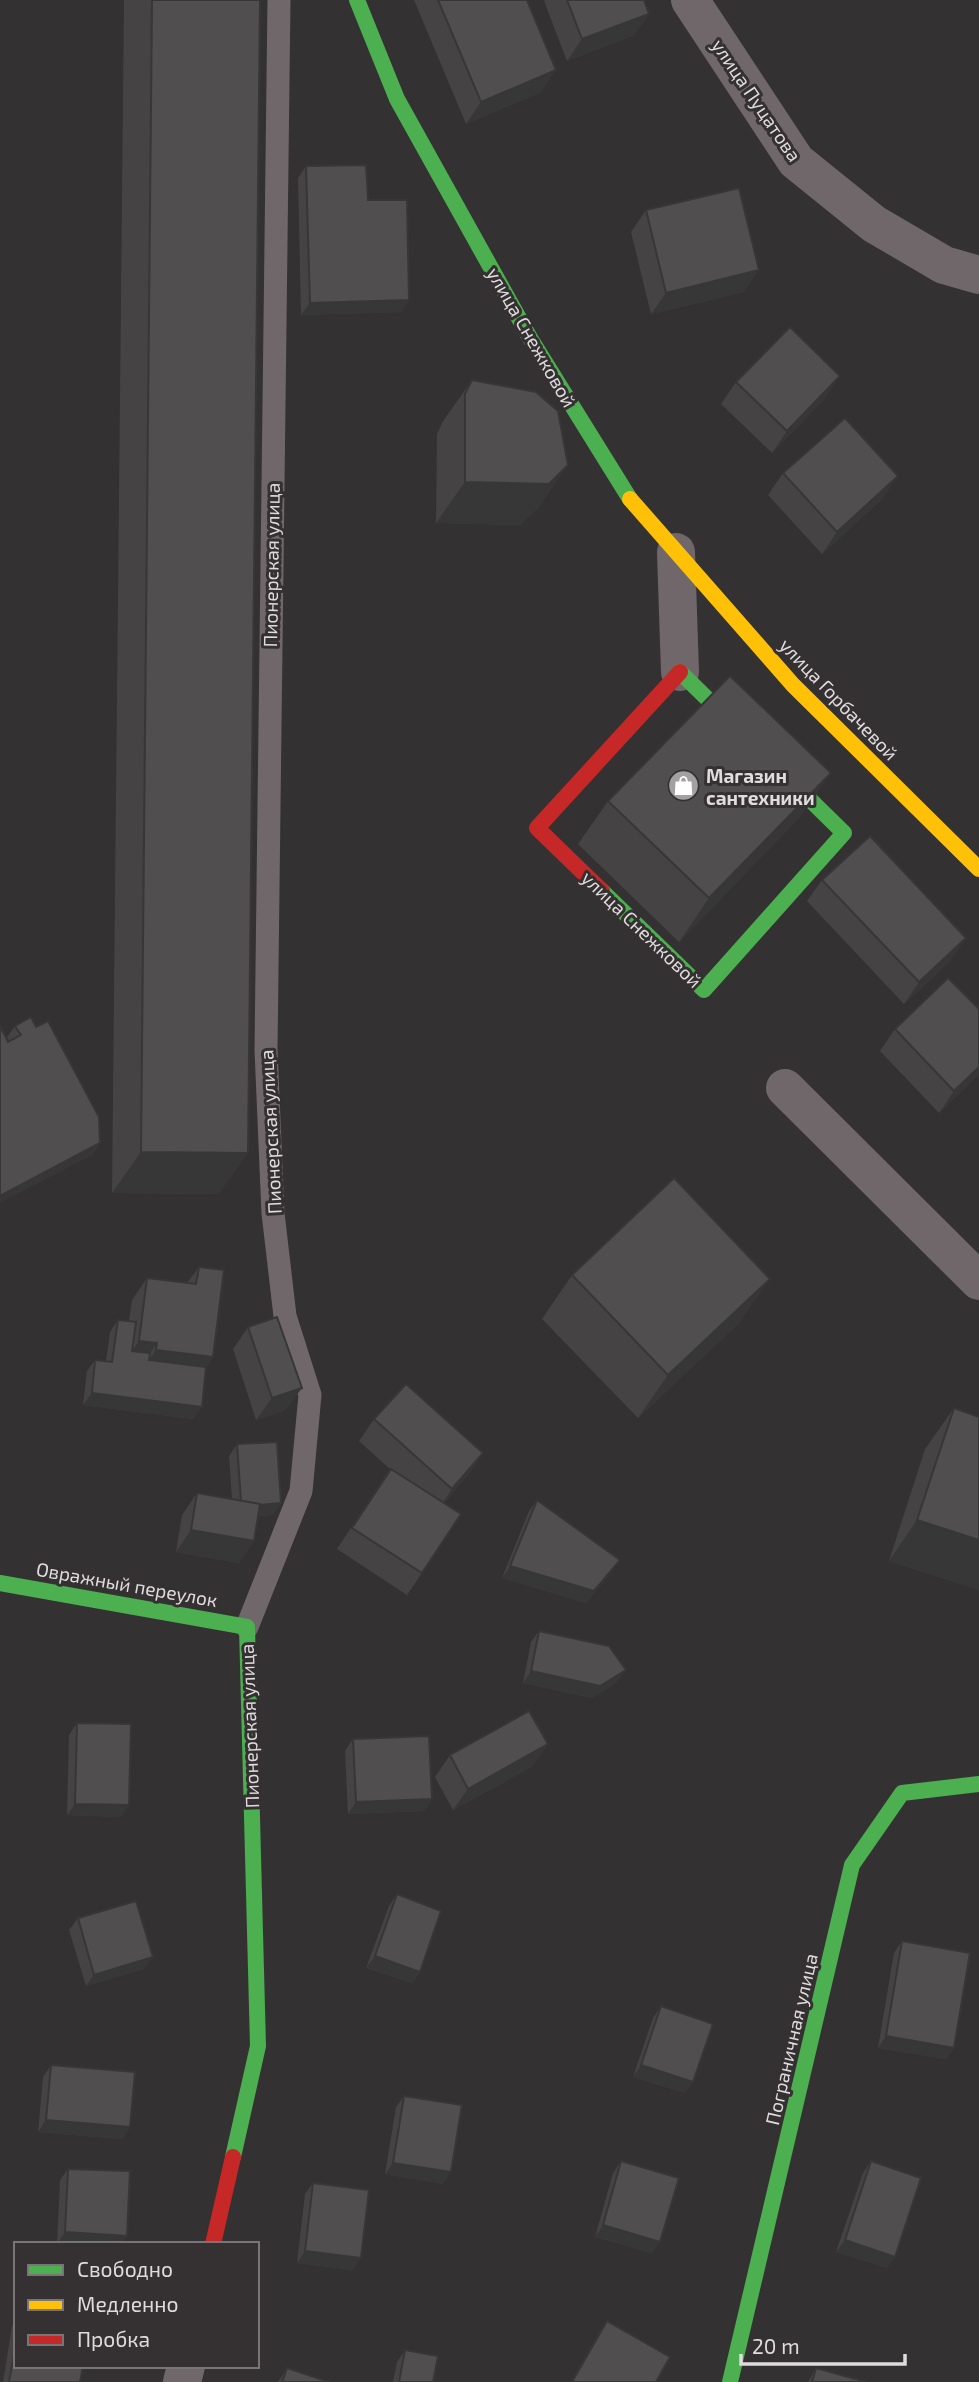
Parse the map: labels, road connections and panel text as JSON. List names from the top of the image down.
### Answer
{
  "streets": {
    "street": [
      "улица Пуцатова",
      "улица Снежковой",
      "Пионерская улица",
      "улица Горбачевой",
      "Овражный переулок",
      "Пограничная улица"
    ]
  },
  "crossings": [
    ["улица Снежковой", "улица Горбачевой"],
    ["Пионерская улица", "Овражный переулок"]
  ],
  "places": {
    "shop": ["Магазин сантехники"]
  },
  "legend": ["Свободно", "Медленно", "Пробка"],
  "scale_bar": "20 m"
}
